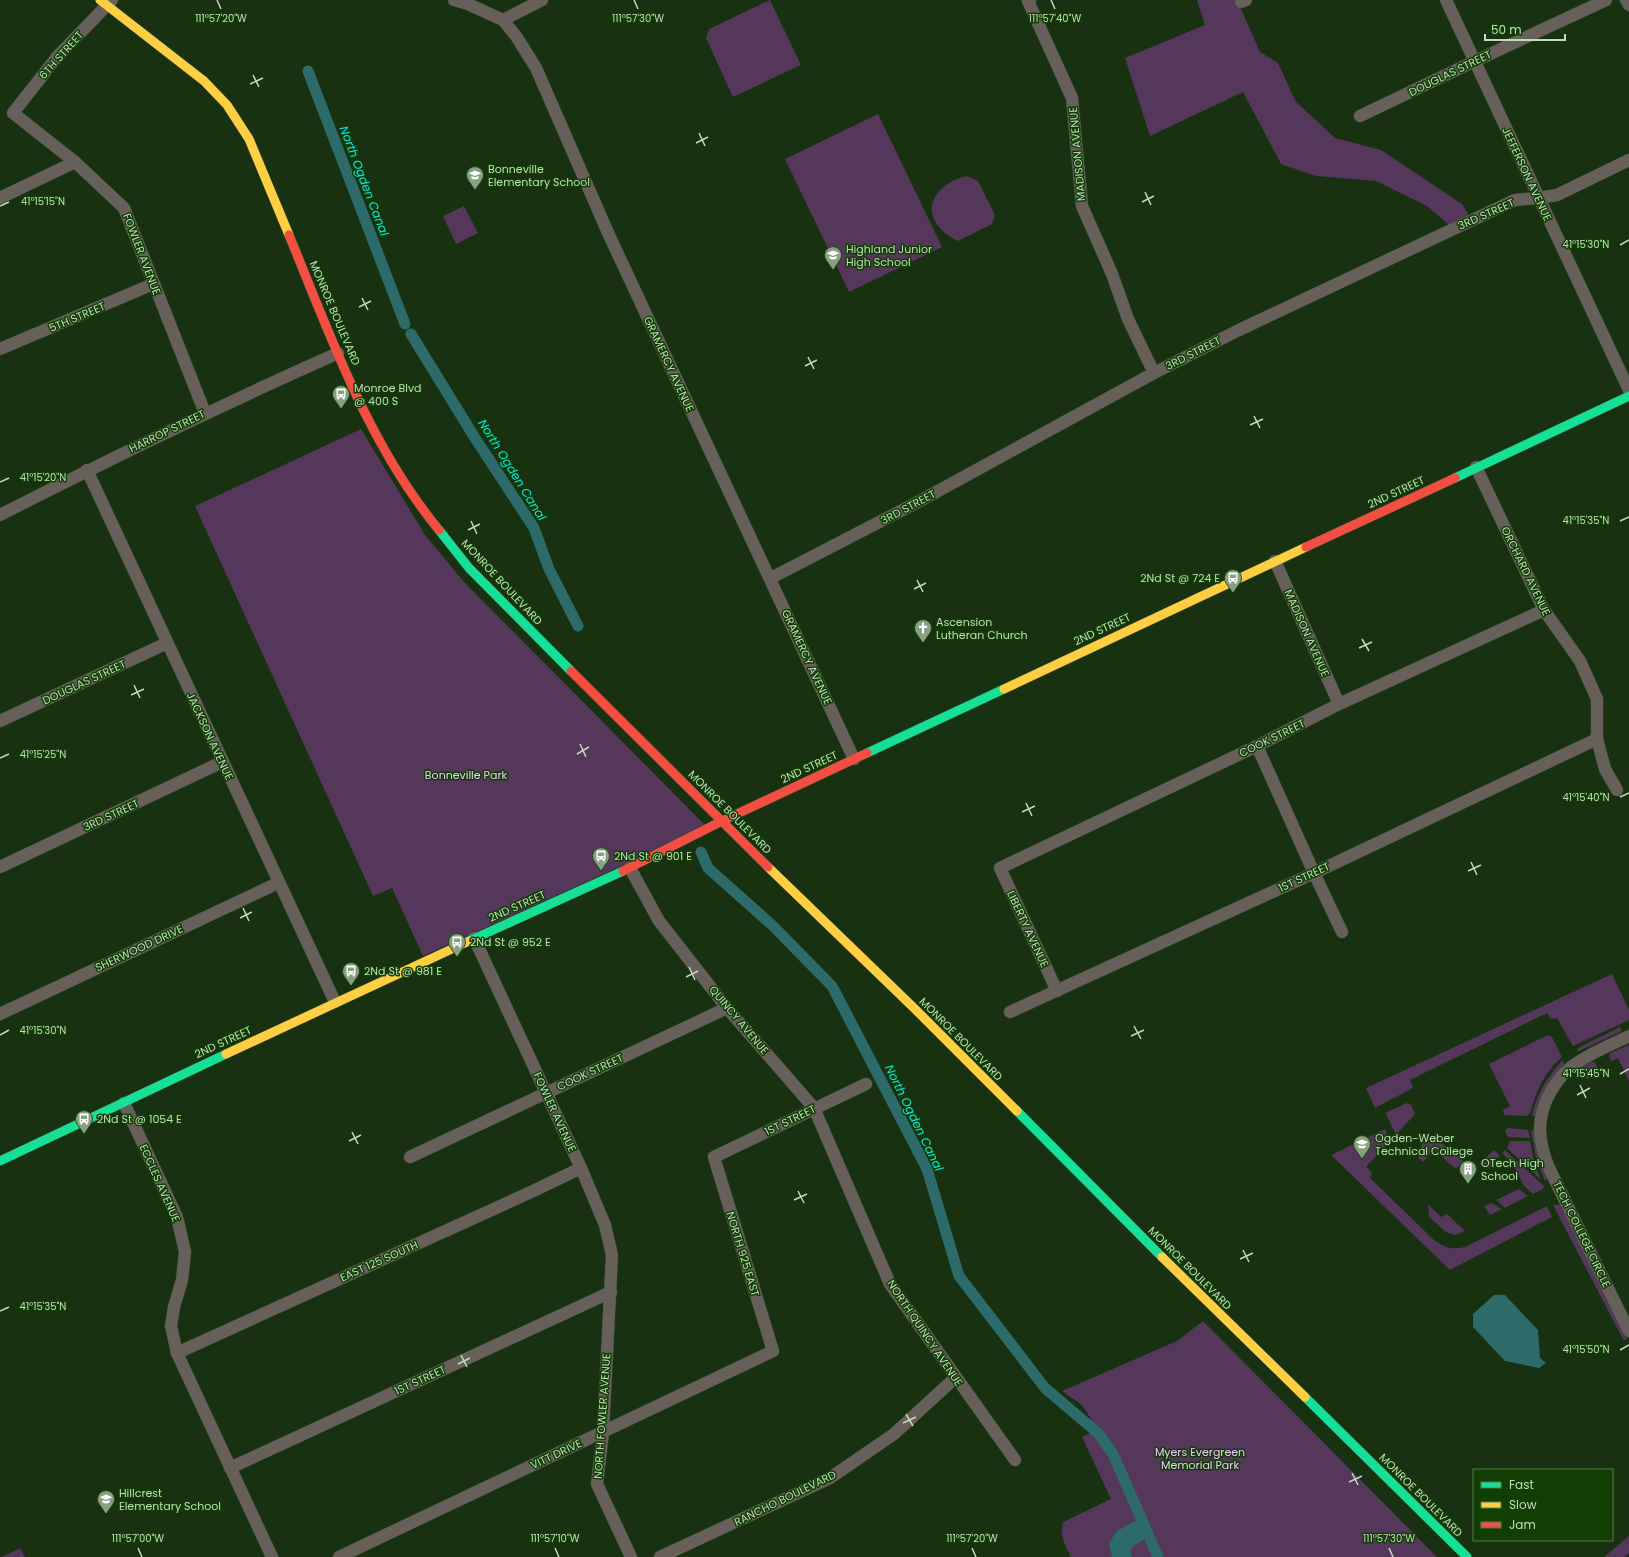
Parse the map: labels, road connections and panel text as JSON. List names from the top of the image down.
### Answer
{
  "streets": {
    "main road": ["MONROE BOULEVARD", "2ND STREET"],
    "street": [
      "6TH STREET",
      "DOUGLAS STREET",
      "MADISON AVENUE",
      "JEFFERSON AVENUE",
      "3RD STREET",
      "FOWLER AVENUE",
      "5TH STREET",
      "GRAMERCY AVENUE",
      "HARROP STREET",
      "ORCHARD AVENUE",
      "JACKSON AVENUE",
      "COOK STREET",
      "1ST STREET",
      "LIBERTY AVENUE",
      "SHERWOOD DRIVE",
      "QUINCY AVENUE",
      "ECCLES AVENUE",
      "TECH COLLEGE CIRCLE",
      "NORTH 925 EAST",
      "EAST 125 SOUTH",
      "NORTH QUINCY AVENUE",
      "NORTH FOWLER AVENUE",
      "VITT DRIVE",
      "RANCHO BOULEVARD"
    ]
  },
  "crossings": [
    ["6TH STREET", "FOWLER AVENUE"],
    ["6TH STREET", "MONROE BOULEVARD"],
    ["DOUGLAS STREET", "JEFFERSON AVENUE"],
    ["DOUGLAS STREET", "JACKSON AVENUE"],
    ["MADISON AVENUE", "3RD STREET"],
    ["MADISON AVENUE", "2ND STREET"],
    ["MADISON AVENUE", "COOK STREET"],
    ["JEFFERSON AVENUE", "3RD STREET"],
    ["3RD STREET", "GRAMERCY AVENUE"],
    ["3RD STREET", "JACKSON AVENUE"],
    ["FOWLER AVENUE", "5TH STREET"],
    ["FOWLER AVENUE", "HARROP STREET"],
    ["FOWLER AVENUE", "2ND STREET"],
    ["FOWLER AVENUE", "COOK STREET"],
    ["FOWLER AVENUE", "1ST STREET"],
    ["FOWLER AVENUE", "EAST 125 SOUTH"],
    ["FOWLER AVENUE", "NORTH FOWLER AVENUE"],
    ["MONROE BOULEVARD", "HARROP STREET"],
    ["MONROE BOULEVARD", "2ND STREET"],
    ["GRAMERCY AVENUE", "2ND STREET"],
    ["HARROP STREET", "JACKSON AVENUE"],
    ["2ND STREET", "ORCHARD AVENUE"],
    ["2ND STREET", "JACKSON AVENUE"],
    ["2ND STREET", "QUINCY AVENUE"],
    ["2ND STREET", "ECCLES AVENUE"],
    ["ORCHARD AVENUE", "COOK STREET"],
    ["ORCHARD AVENUE", "1ST STREET"],
    ["JACKSON AVENUE", "SHERWOOD DRIVE"],
    ["COOK STREET", "LIBERTY AVENUE"],
    ["COOK STREET", "QUINCY AVENUE"],
    ["1ST STREET", "LIBERTY AVENUE"],
    ["1ST STREET", "QUINCY AVENUE"],
    ["1ST STREET", "ECCLES AVENUE"],
    ["1ST STREET", "NORTH 925 EAST"],
    ["1ST STREET", "NORTH QUINCY AVENUE"],
    ["1ST STREET", "NORTH FOWLER AVENUE"],
    ["QUINCY AVENUE", "NORTH QUINCY AVENUE"],
    ["ECCLES AVENUE", "EAST 125 SOUTH"],
    ["NORTH 925 EAST", "VITT DRIVE"],
    ["NORTH QUINCY AVENUE", "RANCHO BOULEVARD"],
    ["NORTH FOWLER AVENUE", "VITT DRIVE"]
  ],
  "water": ["North Ogden Canal"],
  "parks": ["Bonneville Park", "Myers Evergreen Memorial Park"],
  "places": {
    "school or university": [
      "Bonneville Elementary School",
      "Highland Junior High School",
      "Ogden-Weber Technical College",
      "Hillcrest Elementary School"
    ],
    "bus stop": [
      "Monroe Blvd @ 400 S",
      "2Nd St @ 724 E",
      "2Nd St @ 901 E",
      "2Nd St @ 952 E",
      "2Nd St @ 981 E",
      "2Nd St @ 1054 E"
    ],
    "church": ["Ascension Lutheran Church"],
    "building": ["OTech High School"]
  },
  "legend": ["Fast", "Slow", "Jam"],
  "scale_bar": "50 m",
  "coordinates": [
    "111°57'20\"W",
    "111°57'30\"W",
    "111°57'40\"W",
    "41°15'15\"N",
    "41°15'30\"N",
    "41°15'20\"N",
    "41°15'35\"N",
    "41°15'25\"N",
    "41°15'40\"N",
    "41°15'45\"N",
    "41°15'50\"N",
    "111°57'00\"W",
    "111°57'10\"W"
  ]
}
